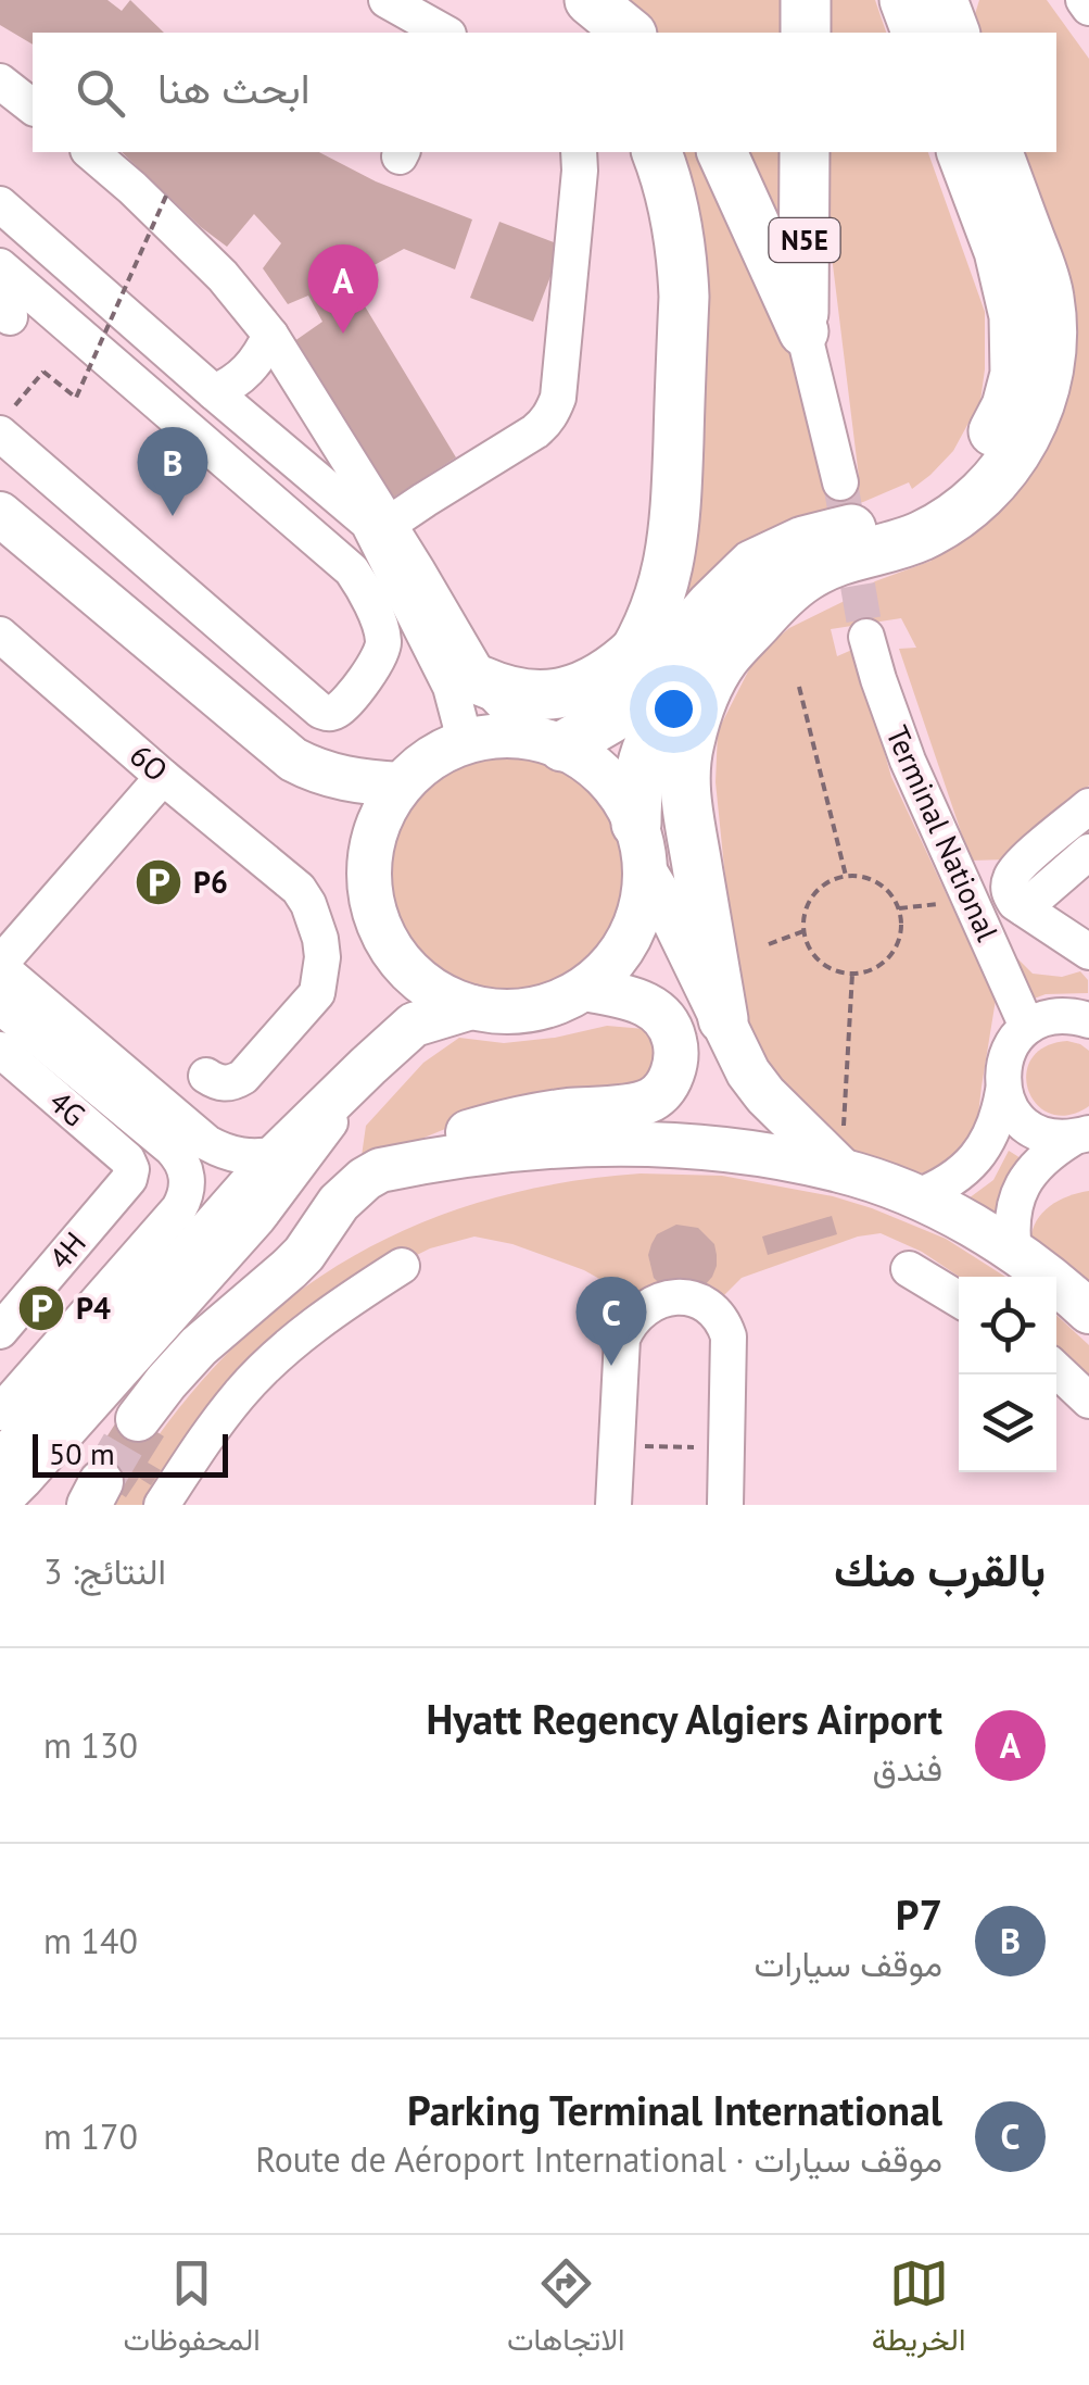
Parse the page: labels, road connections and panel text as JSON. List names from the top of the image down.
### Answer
{
  "streets": {
    "highway": ["N5E"],
    "street": [
      "6O",
      "Terminal National",
      "4G",
      "4H"
    ]
  },
  "crossings": [
    ["4G", "4H"]
  ],
  "places": {
    "parking": ["P6", "P4"]
  },
  "scale_bar": "50 m",
  "page": {
    "search": "ابحث هنا",
    "pins": ["A", "B", "C"],
    "scale": "50 m",
    "heading": ["بالقرب منك", "النتائج: 3"],
    "list": [
      {
        "mark": "A",
        "name": "Hyatt Regency Algiers Airport",
        "note": "فندق",
        "value": "130 m"
      },
      {
        "mark": "B",
        "name": "P7",
        "note": "موقف سيارات",
        "value": "140 m"
      },
      {
        "mark": "C",
        "name": "Parking Terminal International",
        "note": "موقف سيارات · Route de Aéroport International",
        "value": "170 m"
      }
    ],
    "nav": ["الخريطة", "الاتجاهات", "المحفوظات"]
  }
}
